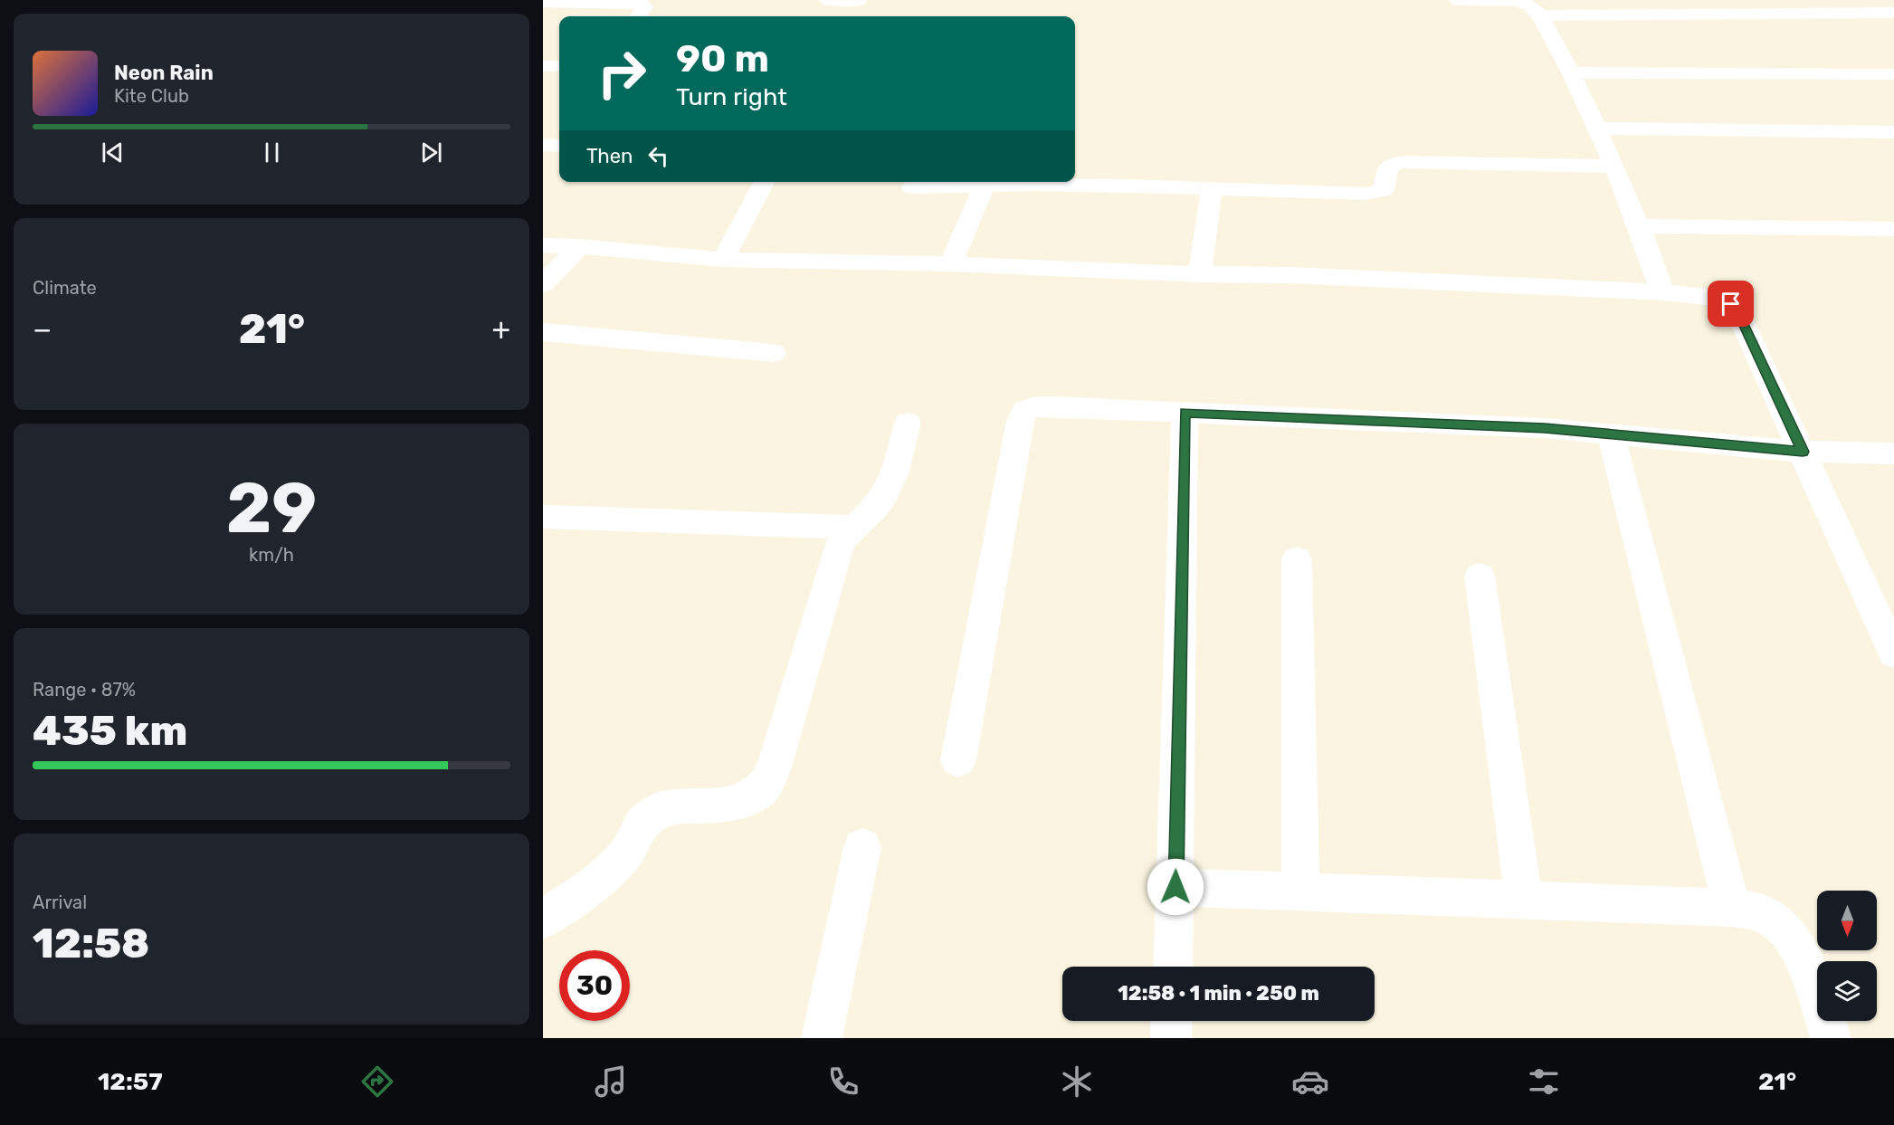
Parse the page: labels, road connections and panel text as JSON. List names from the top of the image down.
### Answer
{
  "north": "bottom",
  "page": {
    "turn": ["90 m", "Turn right"],
    "song": ["Neon Rain", "Kite Club"],
    "then": "Then",
    "tile": [
      "Climate",
      ["29", "km/h"],
      ["Range · 87%", "435 km"],
      ["Arrival", "12:58"]
    ],
    "heat": ["−", "21°", "+"],
    "limit": "30",
    "trip": "12:58 · 1 min · 250 m",
    "tabs": ["12:57", "21°"]
  }
}
